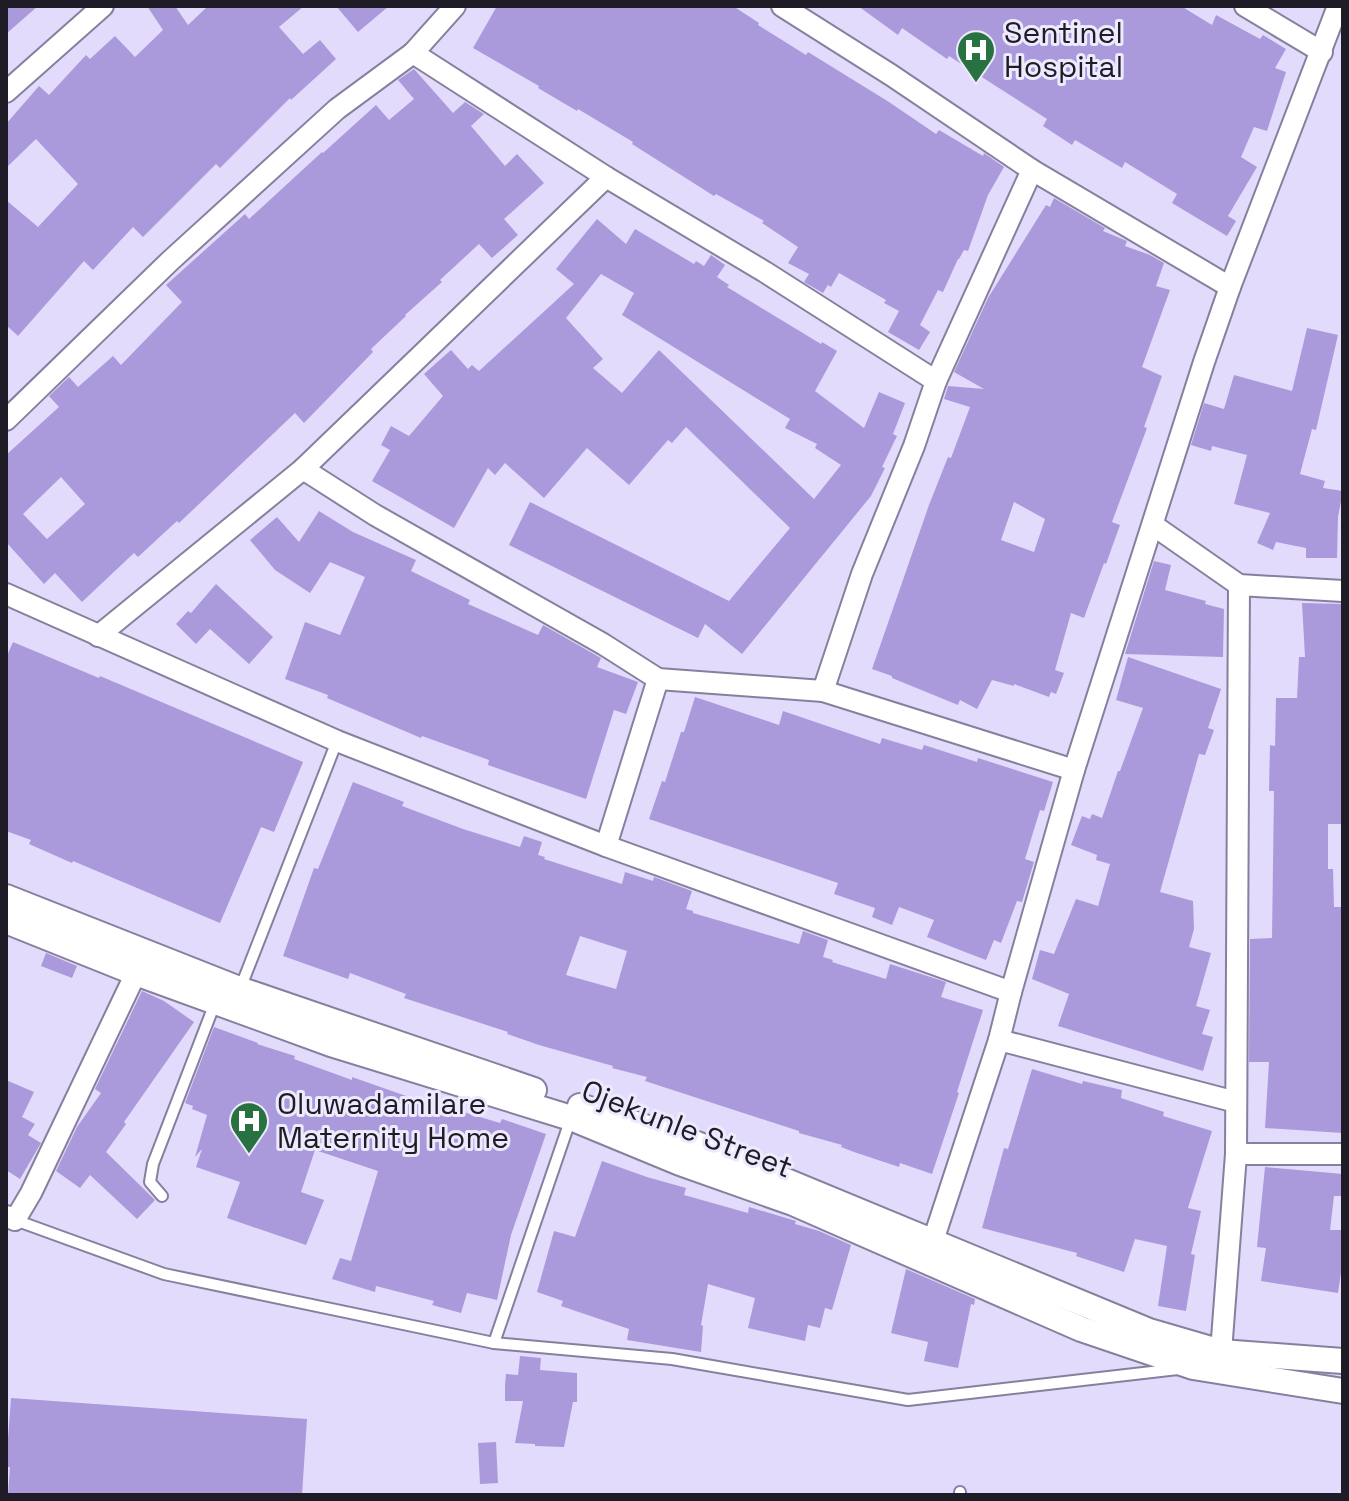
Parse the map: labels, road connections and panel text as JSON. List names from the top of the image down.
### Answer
{
  "streets": {
    "street": ["Ojekunle Street"]
  },
  "places": {
    "hospital": ["Sentinel Hospital", "Oluwadamilare Maternity Home"]
  }
}
